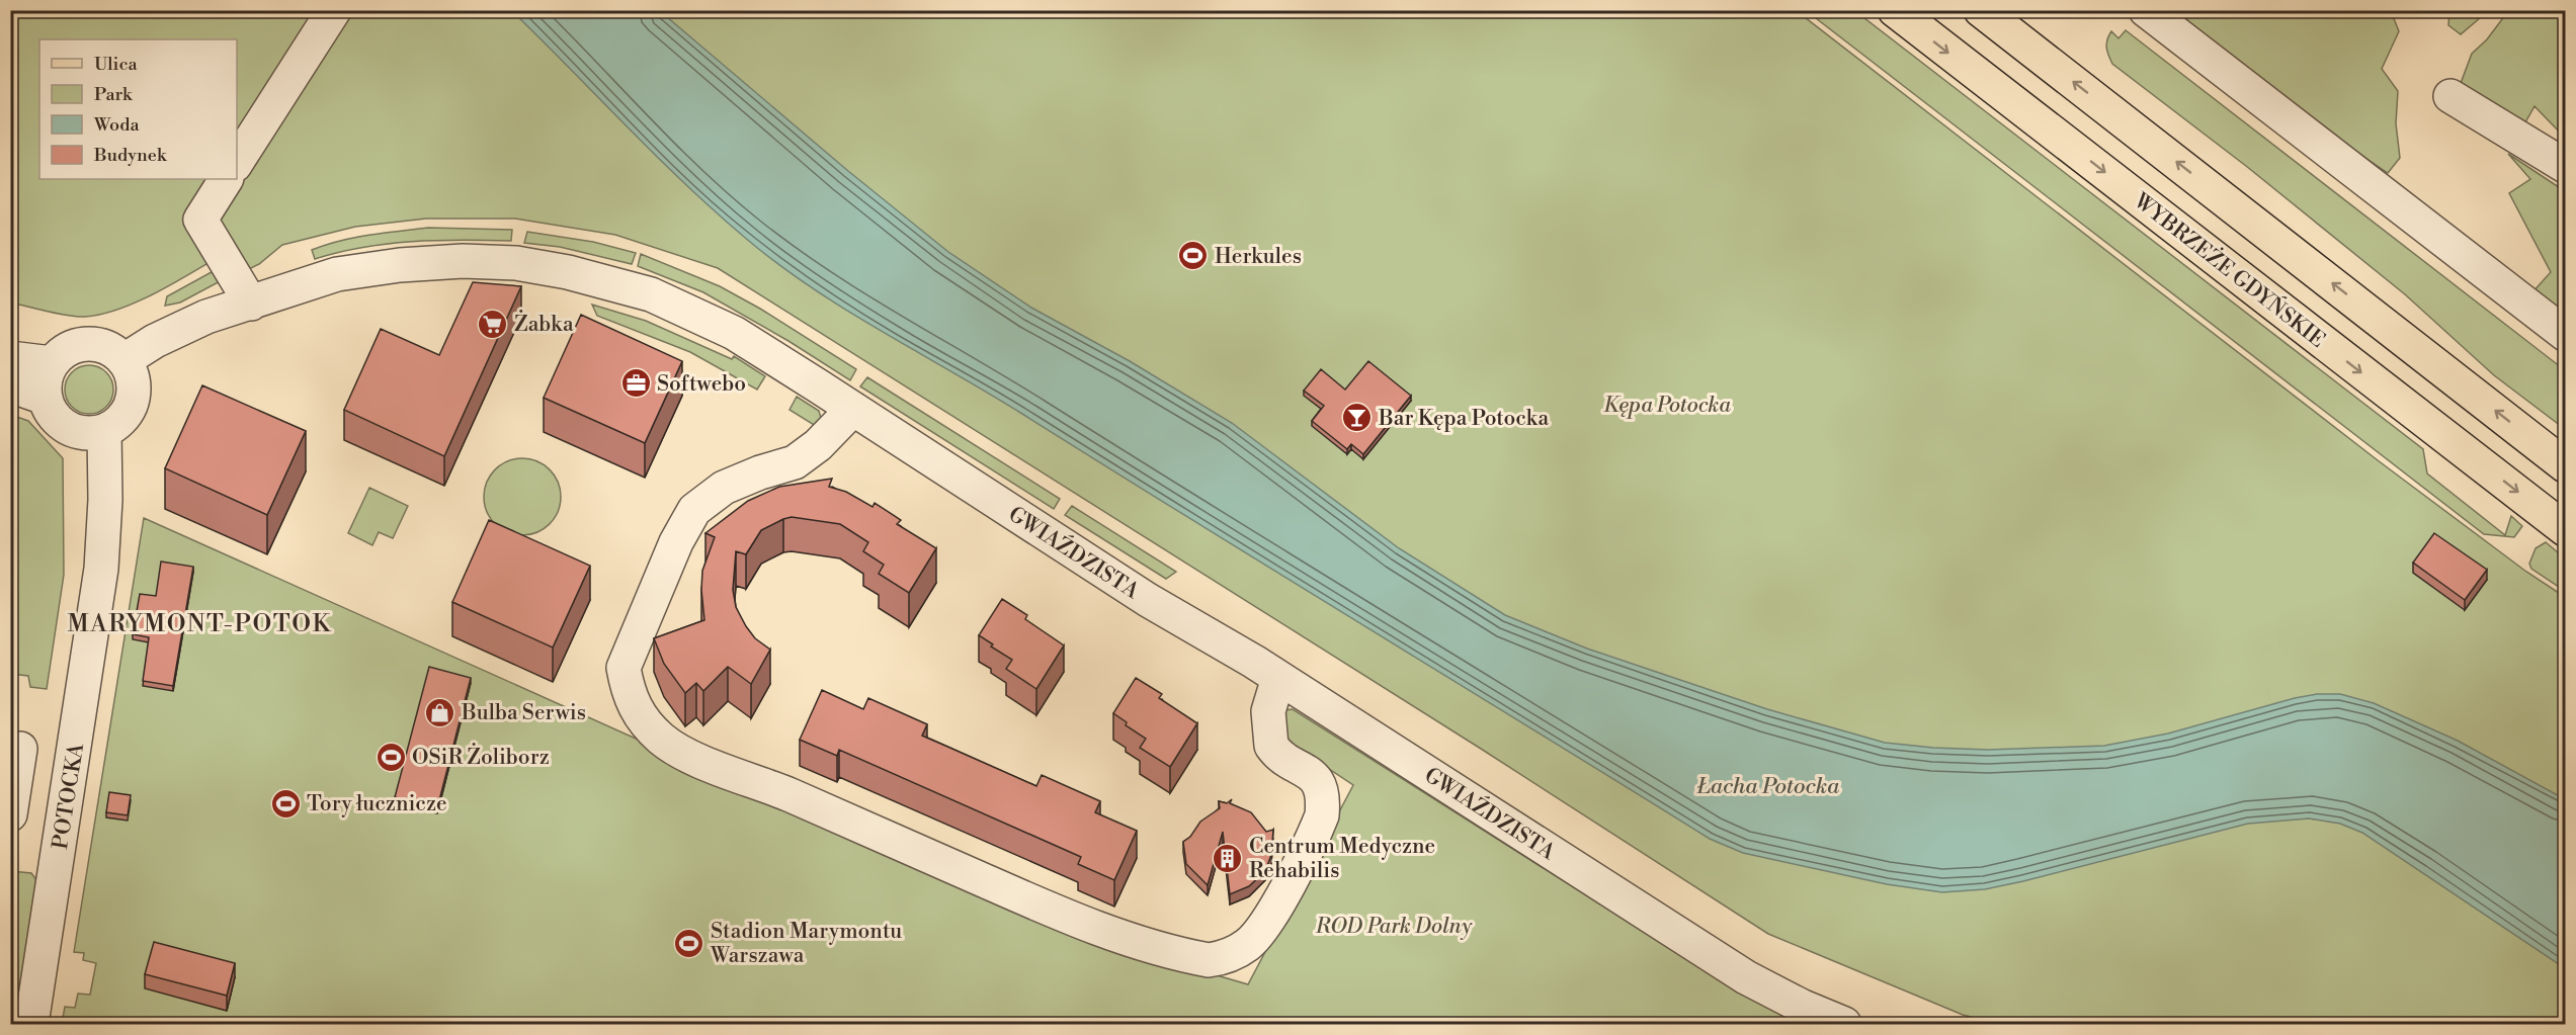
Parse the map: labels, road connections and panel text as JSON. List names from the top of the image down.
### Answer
{
  "streets": {
    "main road": ["WYBRZEŻE GDYŃSKIE"],
    "street": ["GWIAŹDZISTA", "POTOCKA"]
  },
  "crossings": [
    ["GWIAŹDZISTA", "POTOCKA"]
  ],
  "districts": ["MARYMONT-POTOK"],
  "water": ["Łacha Potocka"],
  "parks": ["Kępa Potocka", "ROD Park Dolny"],
  "places": {
    "sports": [
      "Herkules",
      "OSiR Żoliborz",
      "Tory łucznicze",
      "Stadion Marymontu Warszawa"
    ],
    "supermarket": ["Żabka"],
    "office": ["Softwebo"],
    "bar": ["Bar Kępa Potocka"],
    "shop": ["Bulba Serwis"],
    "building": ["Centrum Medyczne Rehabilis"]
  },
  "legend": [
    "Ulica",
    "Park",
    "Woda",
    "Budynek"
  ]
}
